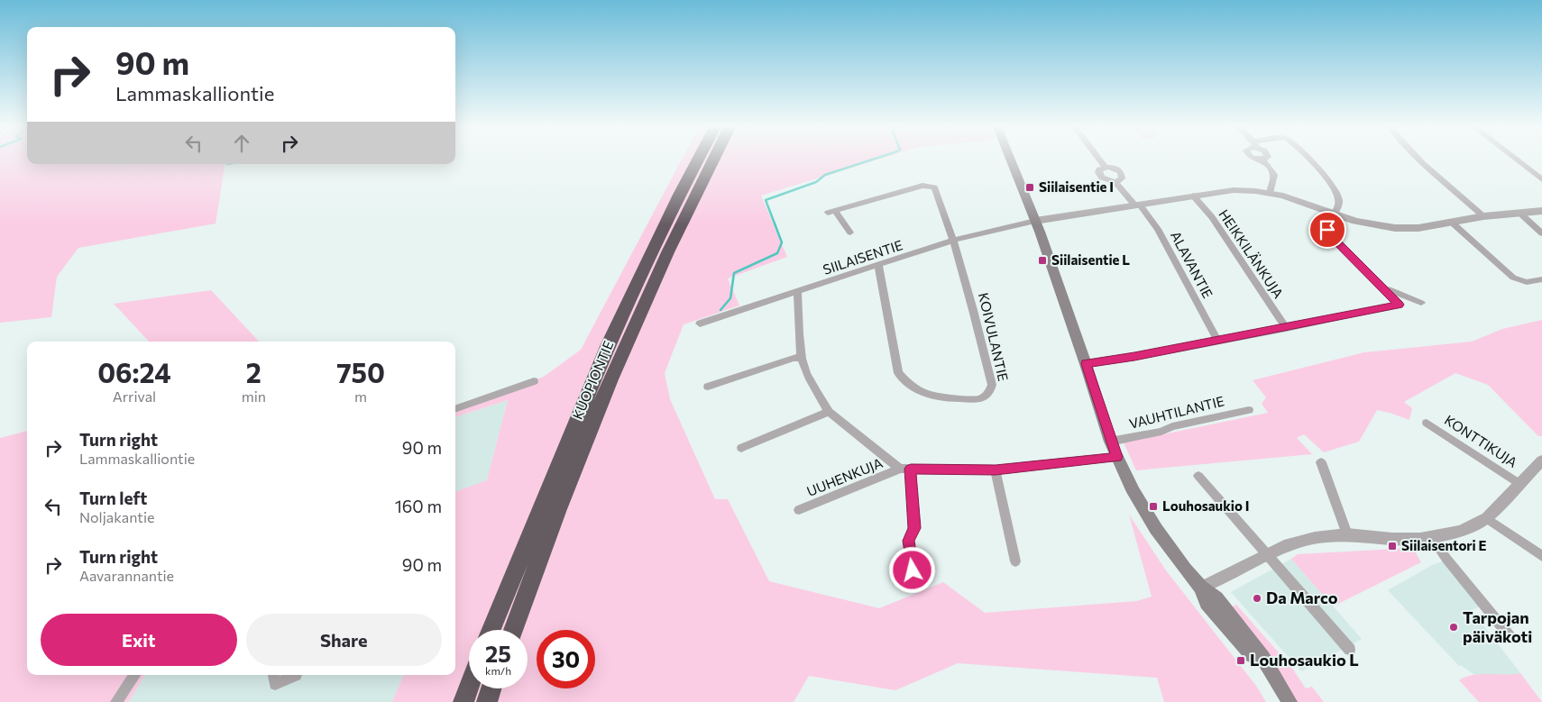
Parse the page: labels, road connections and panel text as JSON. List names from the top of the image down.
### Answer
{
  "streets": {
    "highway": ["KUOPIONTIE"],
    "street": [
      "HEIKKILÄNKUJA",
      "SIILAISENTIE",
      "ALAVANTIE",
      "KOIVULANTIE",
      "VAUHTILANTIE",
      "KONTTIKUJA",
      "UUHENKUJA"
    ]
  },
  "crossings": [
    ["SIILAISENTIE", "KOIVULANTIE"]
  ],
  "places": {
    "transit": [
      "Siilaisentie I",
      "Siilaisentie L",
      "Louhosaukio I",
      "Siilaisentori E",
      "Louhosaukio L"
    ],
    "other": ["Da Marco", "Tarpojan päiväkoti"]
  },
  "page": {
    "turn": ["90 m", "Lammaskalliontie"],
    "eta": [
      "06:24",
      "Arrival",
      "2",
      "min",
      "750",
      "m"
    ],
    "list": [
      {
        "name": "Turn right",
        "note": "Lammaskalliontie",
        "value": "90 m"
      },
      {
        "name": "Turn left",
        "note": "Noljakantie",
        "value": "160 m"
      },
      {
        "name": "Turn right",
        "note": "Aavarannantie",
        "value": "90 m"
      }
    ],
    "buttons": ["Exit", "Share"],
    "speed": "25 km/h",
    "limit": "30"
  }
}
